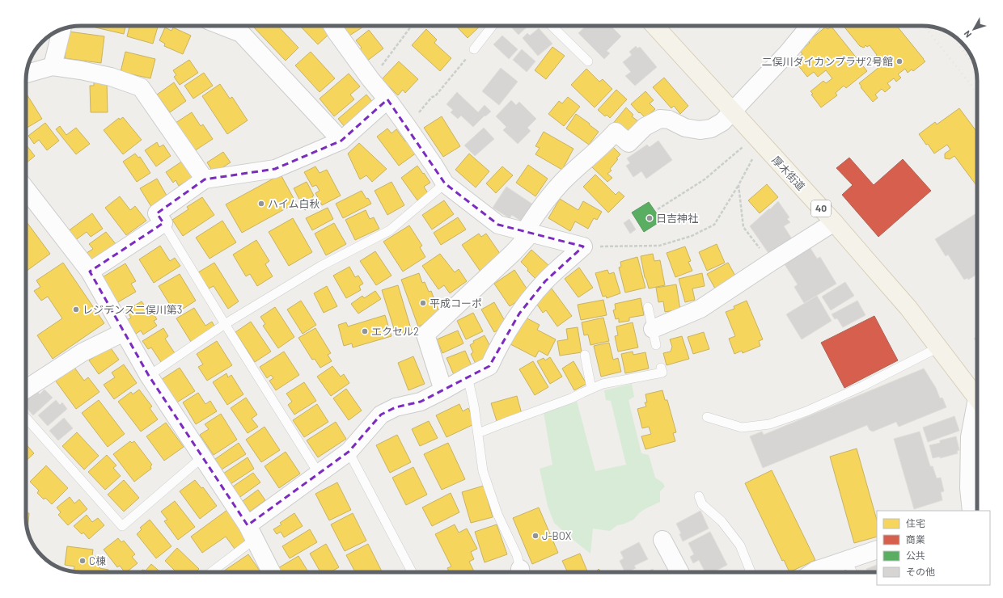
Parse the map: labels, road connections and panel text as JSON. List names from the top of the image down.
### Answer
{
  "streets": {
    "main road": ["厚木街道", "40"]
  },
  "places": [
    "二俣川ダイカンプラザ2号館",
    "ハイム白秋",
    "日吉神社",
    "平成コーポ",
    "レジデンス二俣川第3",
    "エクセル2",
    "J-BOX",
    "C棟"
  ],
  "legend": [
    "住宅",
    "商業",
    "公共",
    "その他"
  ],
  "north": "bottom left"
}
